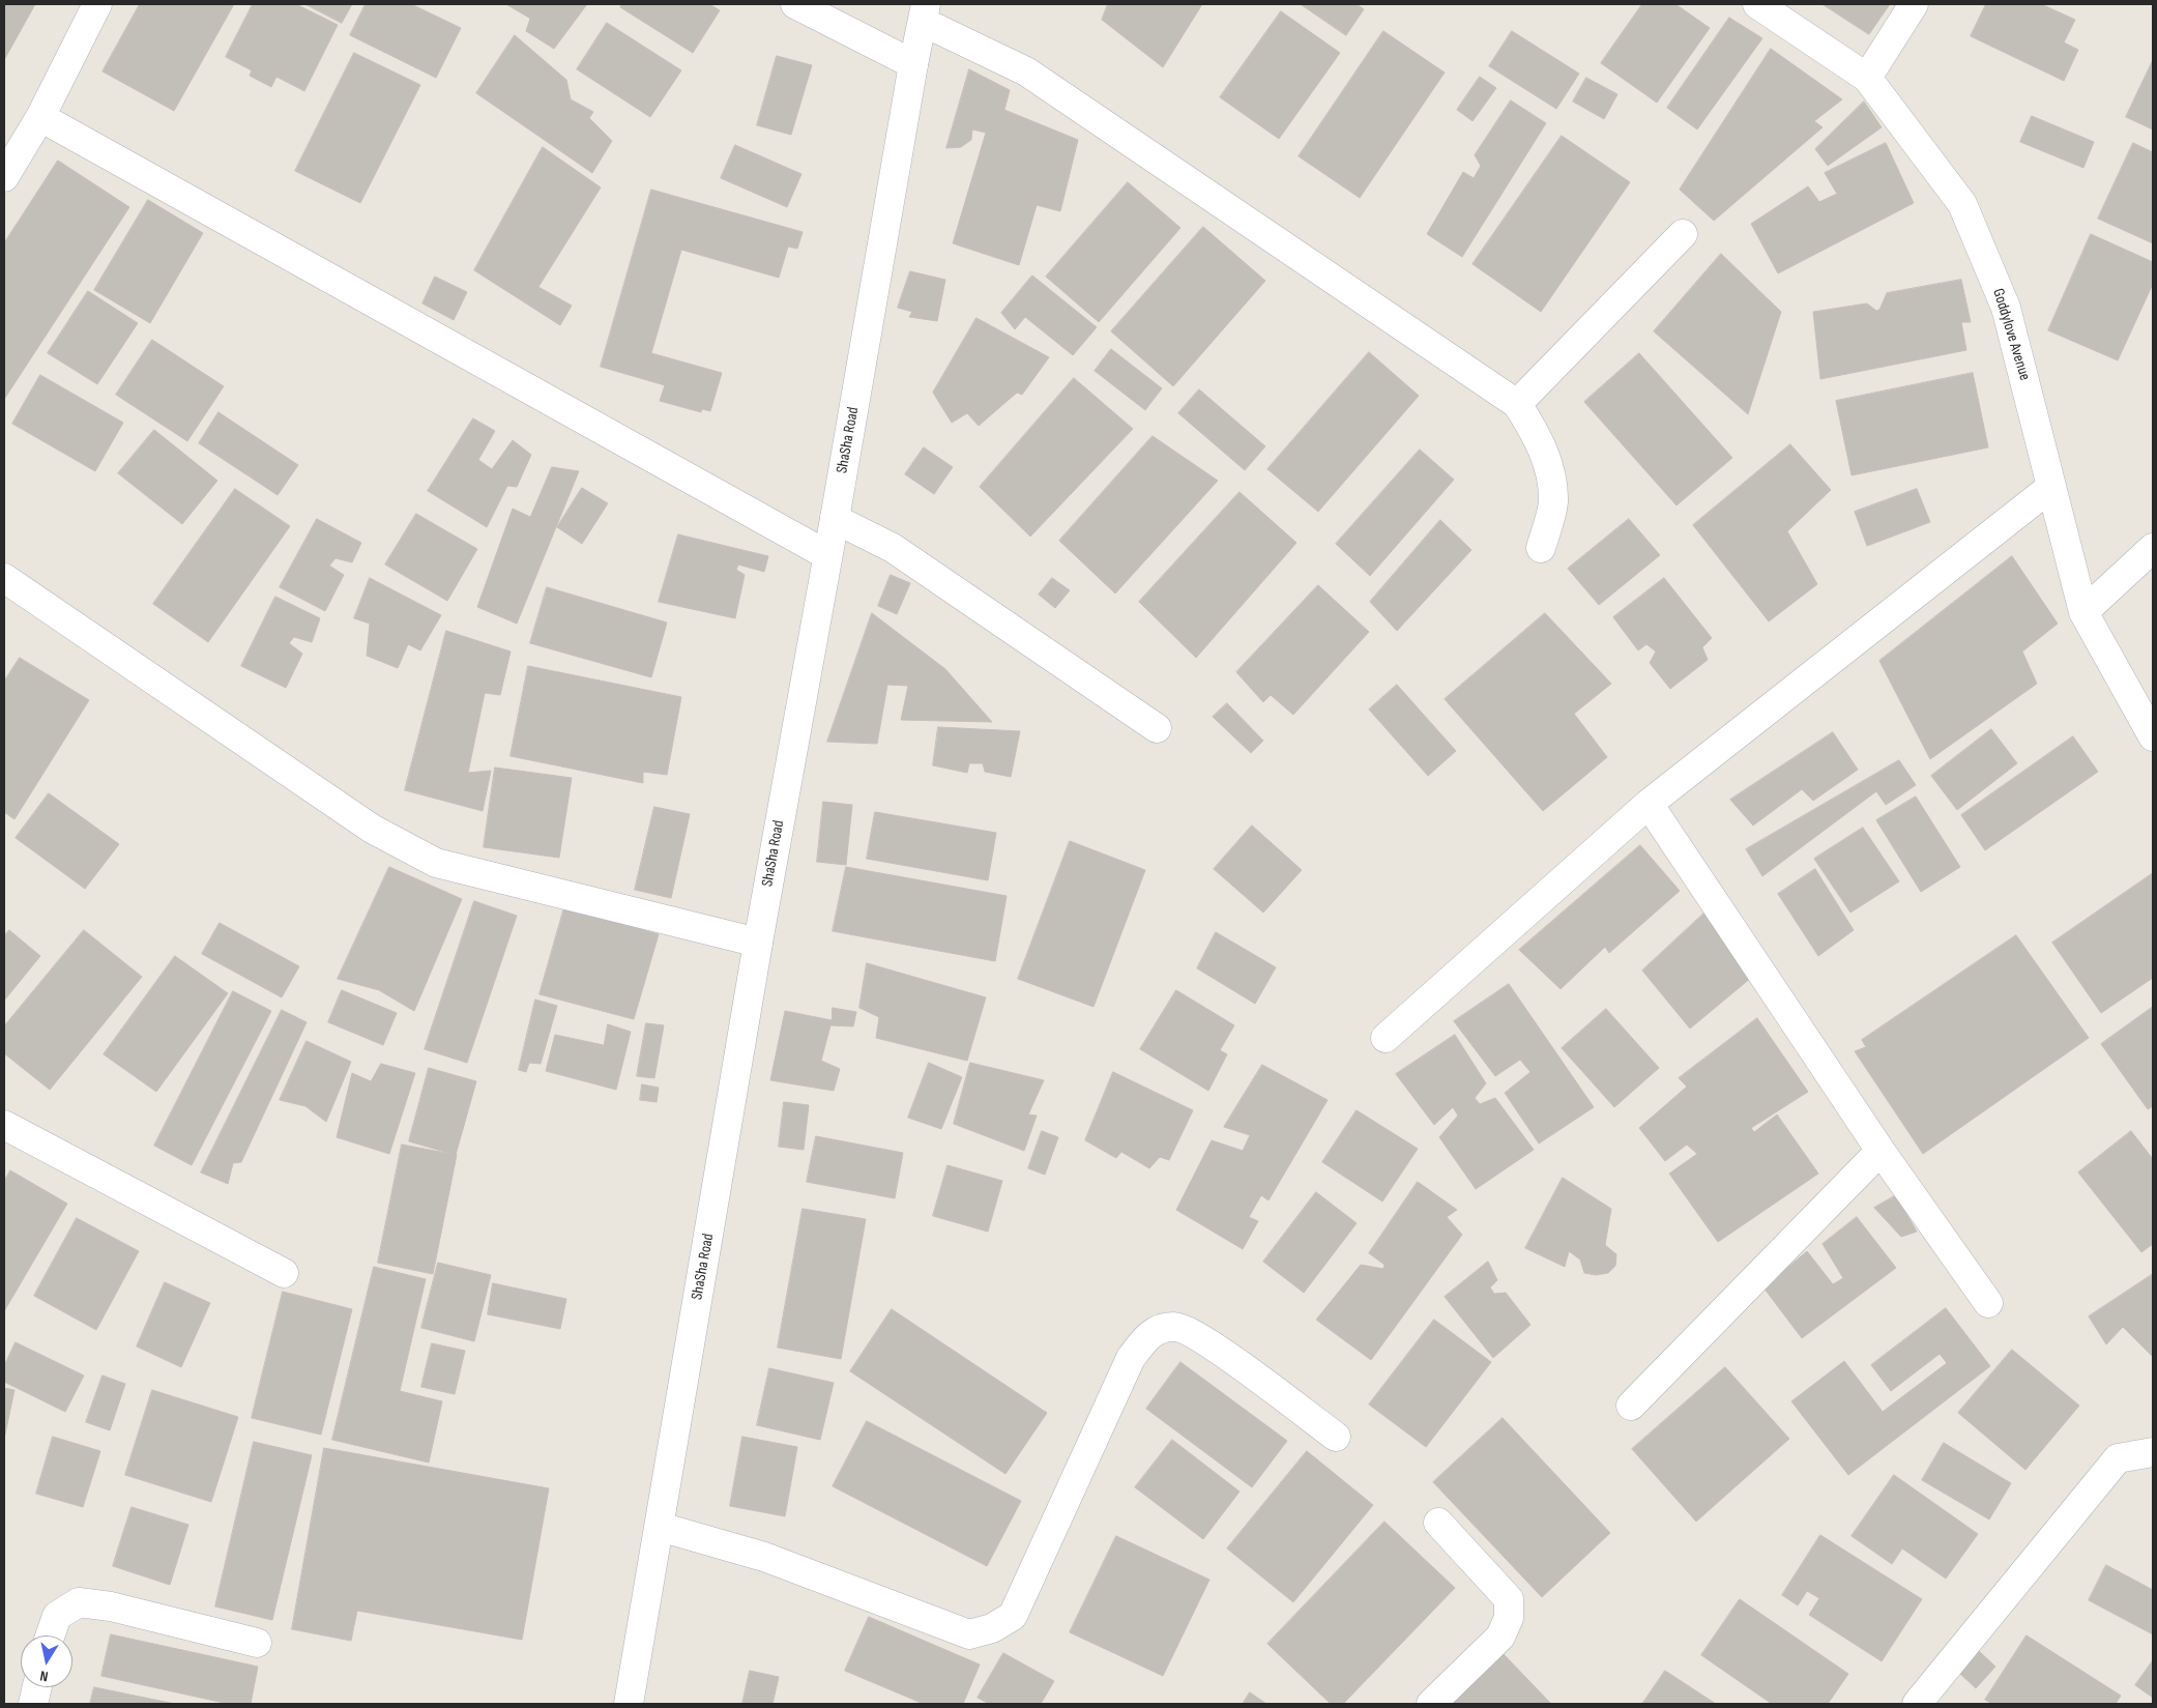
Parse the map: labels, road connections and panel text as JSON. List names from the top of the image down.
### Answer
{
  "streets": {
    "street": ["Goddylove Avenue", "ShaSha Road"]
  },
  "north": "bottom"
}
